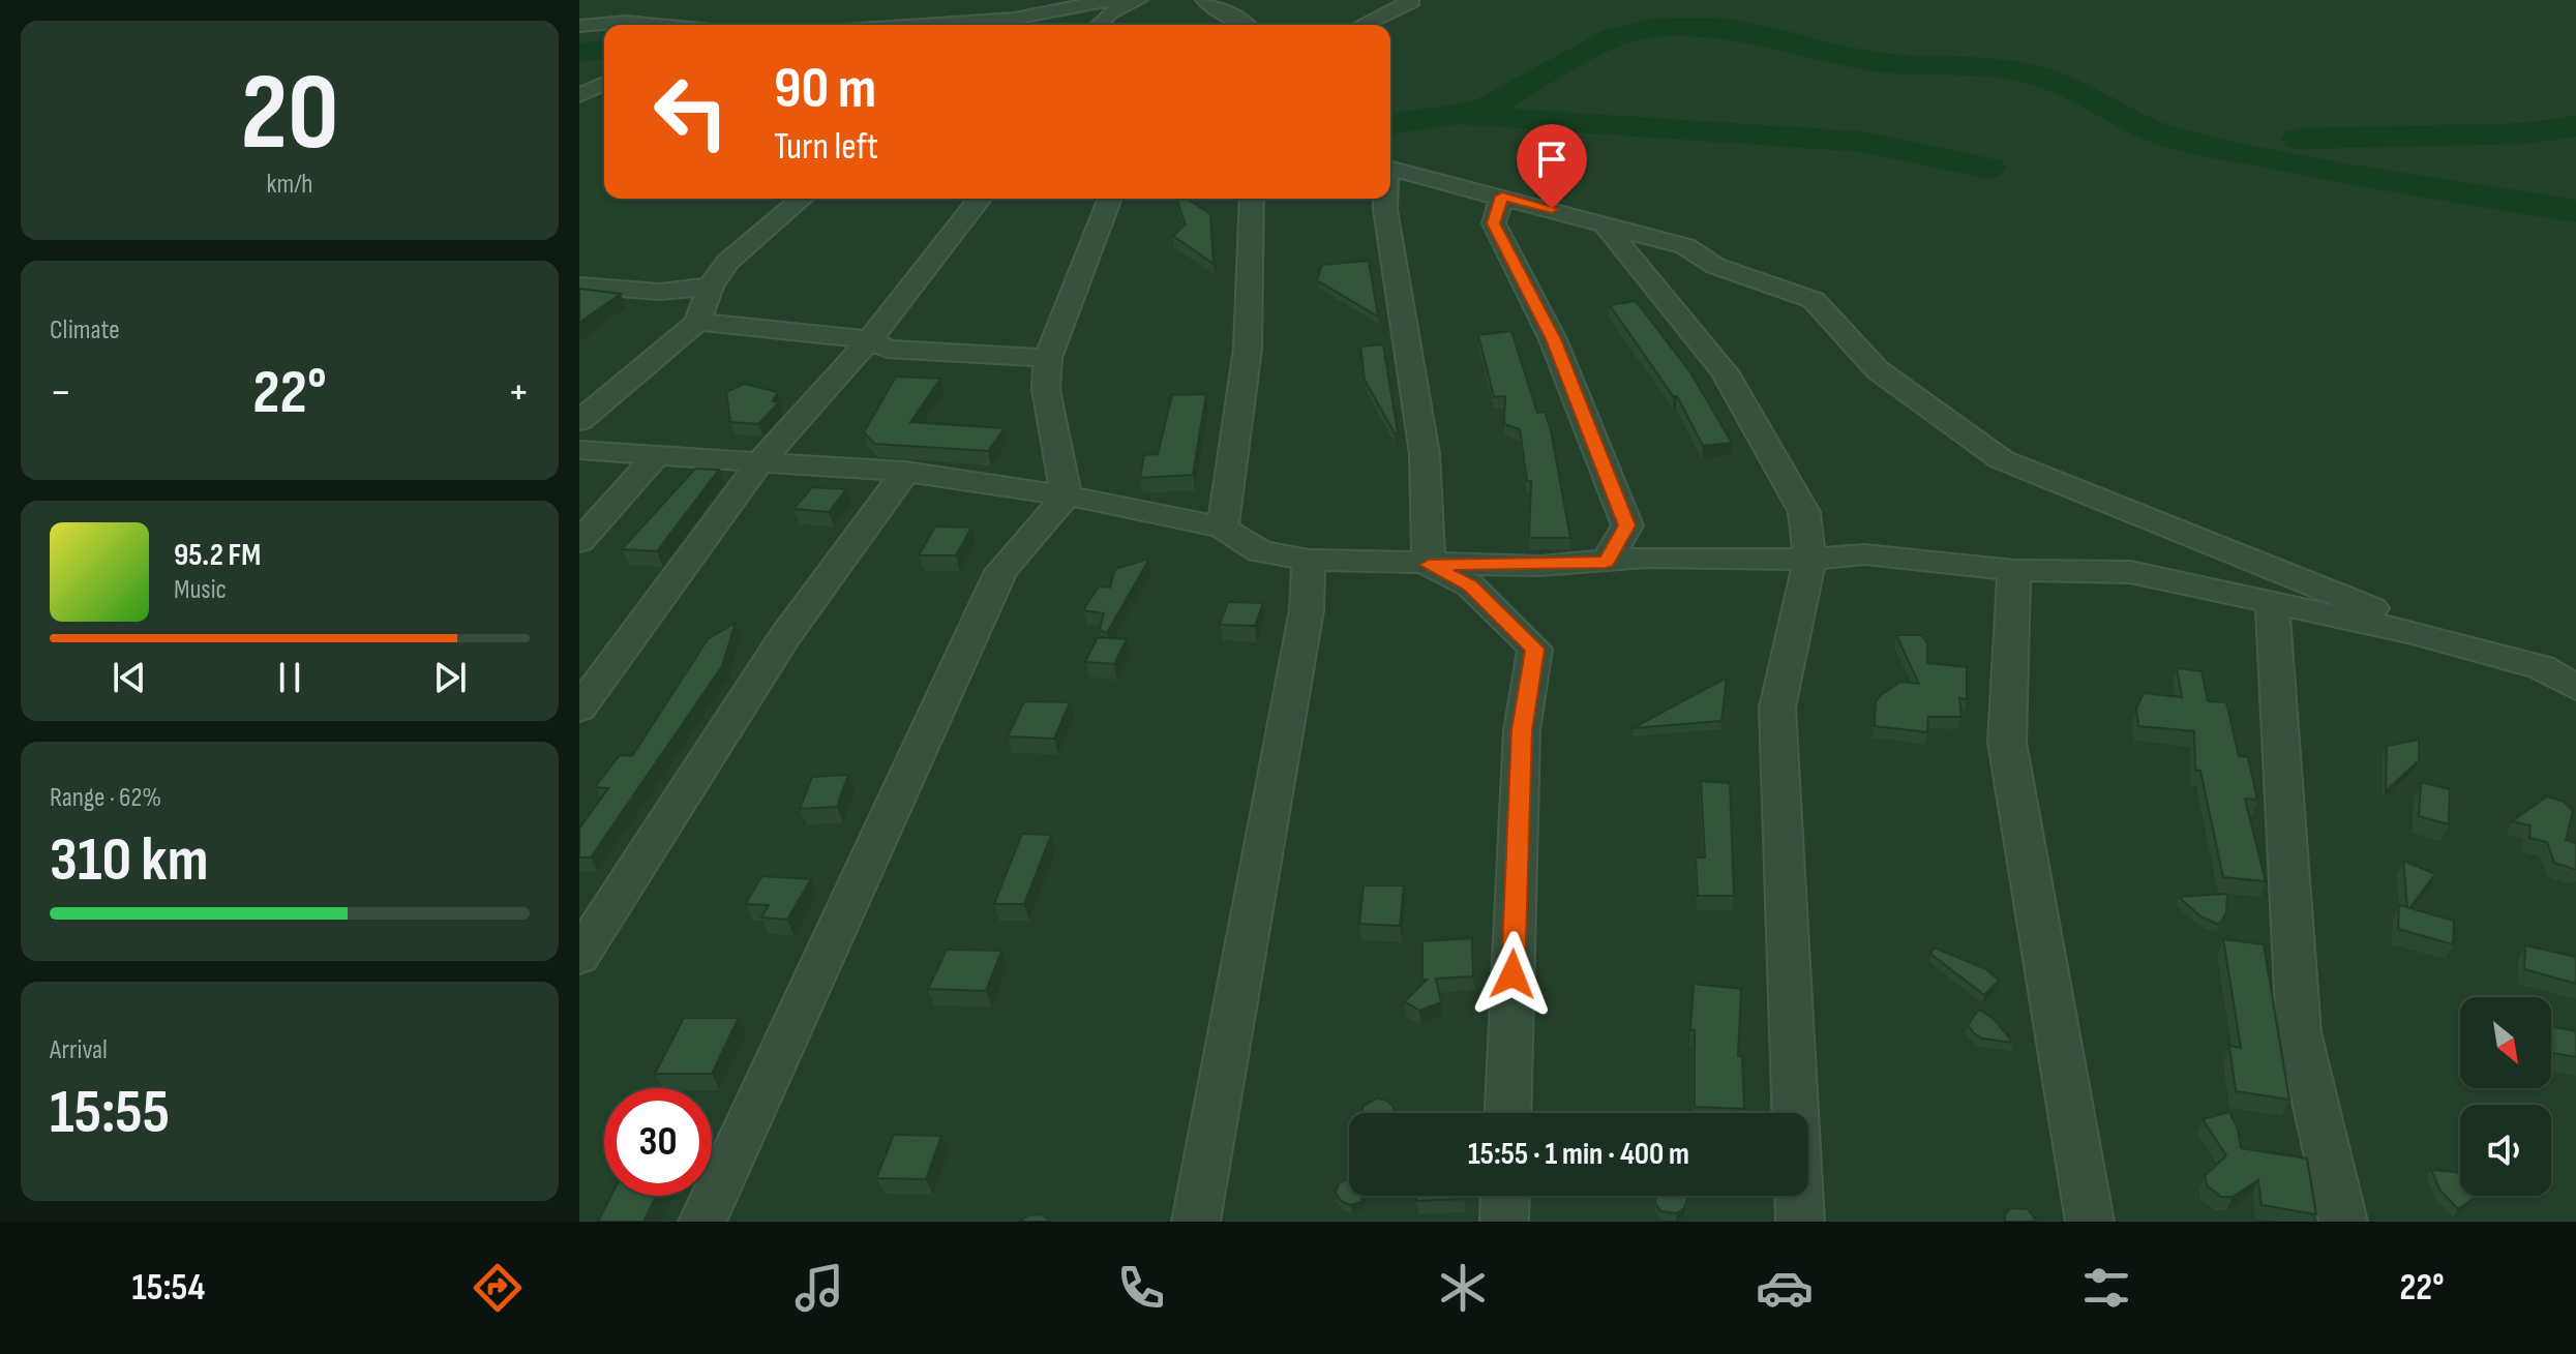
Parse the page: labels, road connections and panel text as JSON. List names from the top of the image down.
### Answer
{
  "north": "bottom right",
  "page": {
    "tile": [
      ["20", "km/h"],
      "Climate",
      ["Range · 62%", "310 km"],
      ["Arrival", "15:55"]
    ],
    "turn": ["90 m", "Turn left"],
    "heat": ["−", "22°", "+"],
    "song": ["95.2 FM", "Music"],
    "limit": "30",
    "trip": "15:55 · 1 min · 400 m",
    "tabs": ["15:54", "22°"]
  }
}
